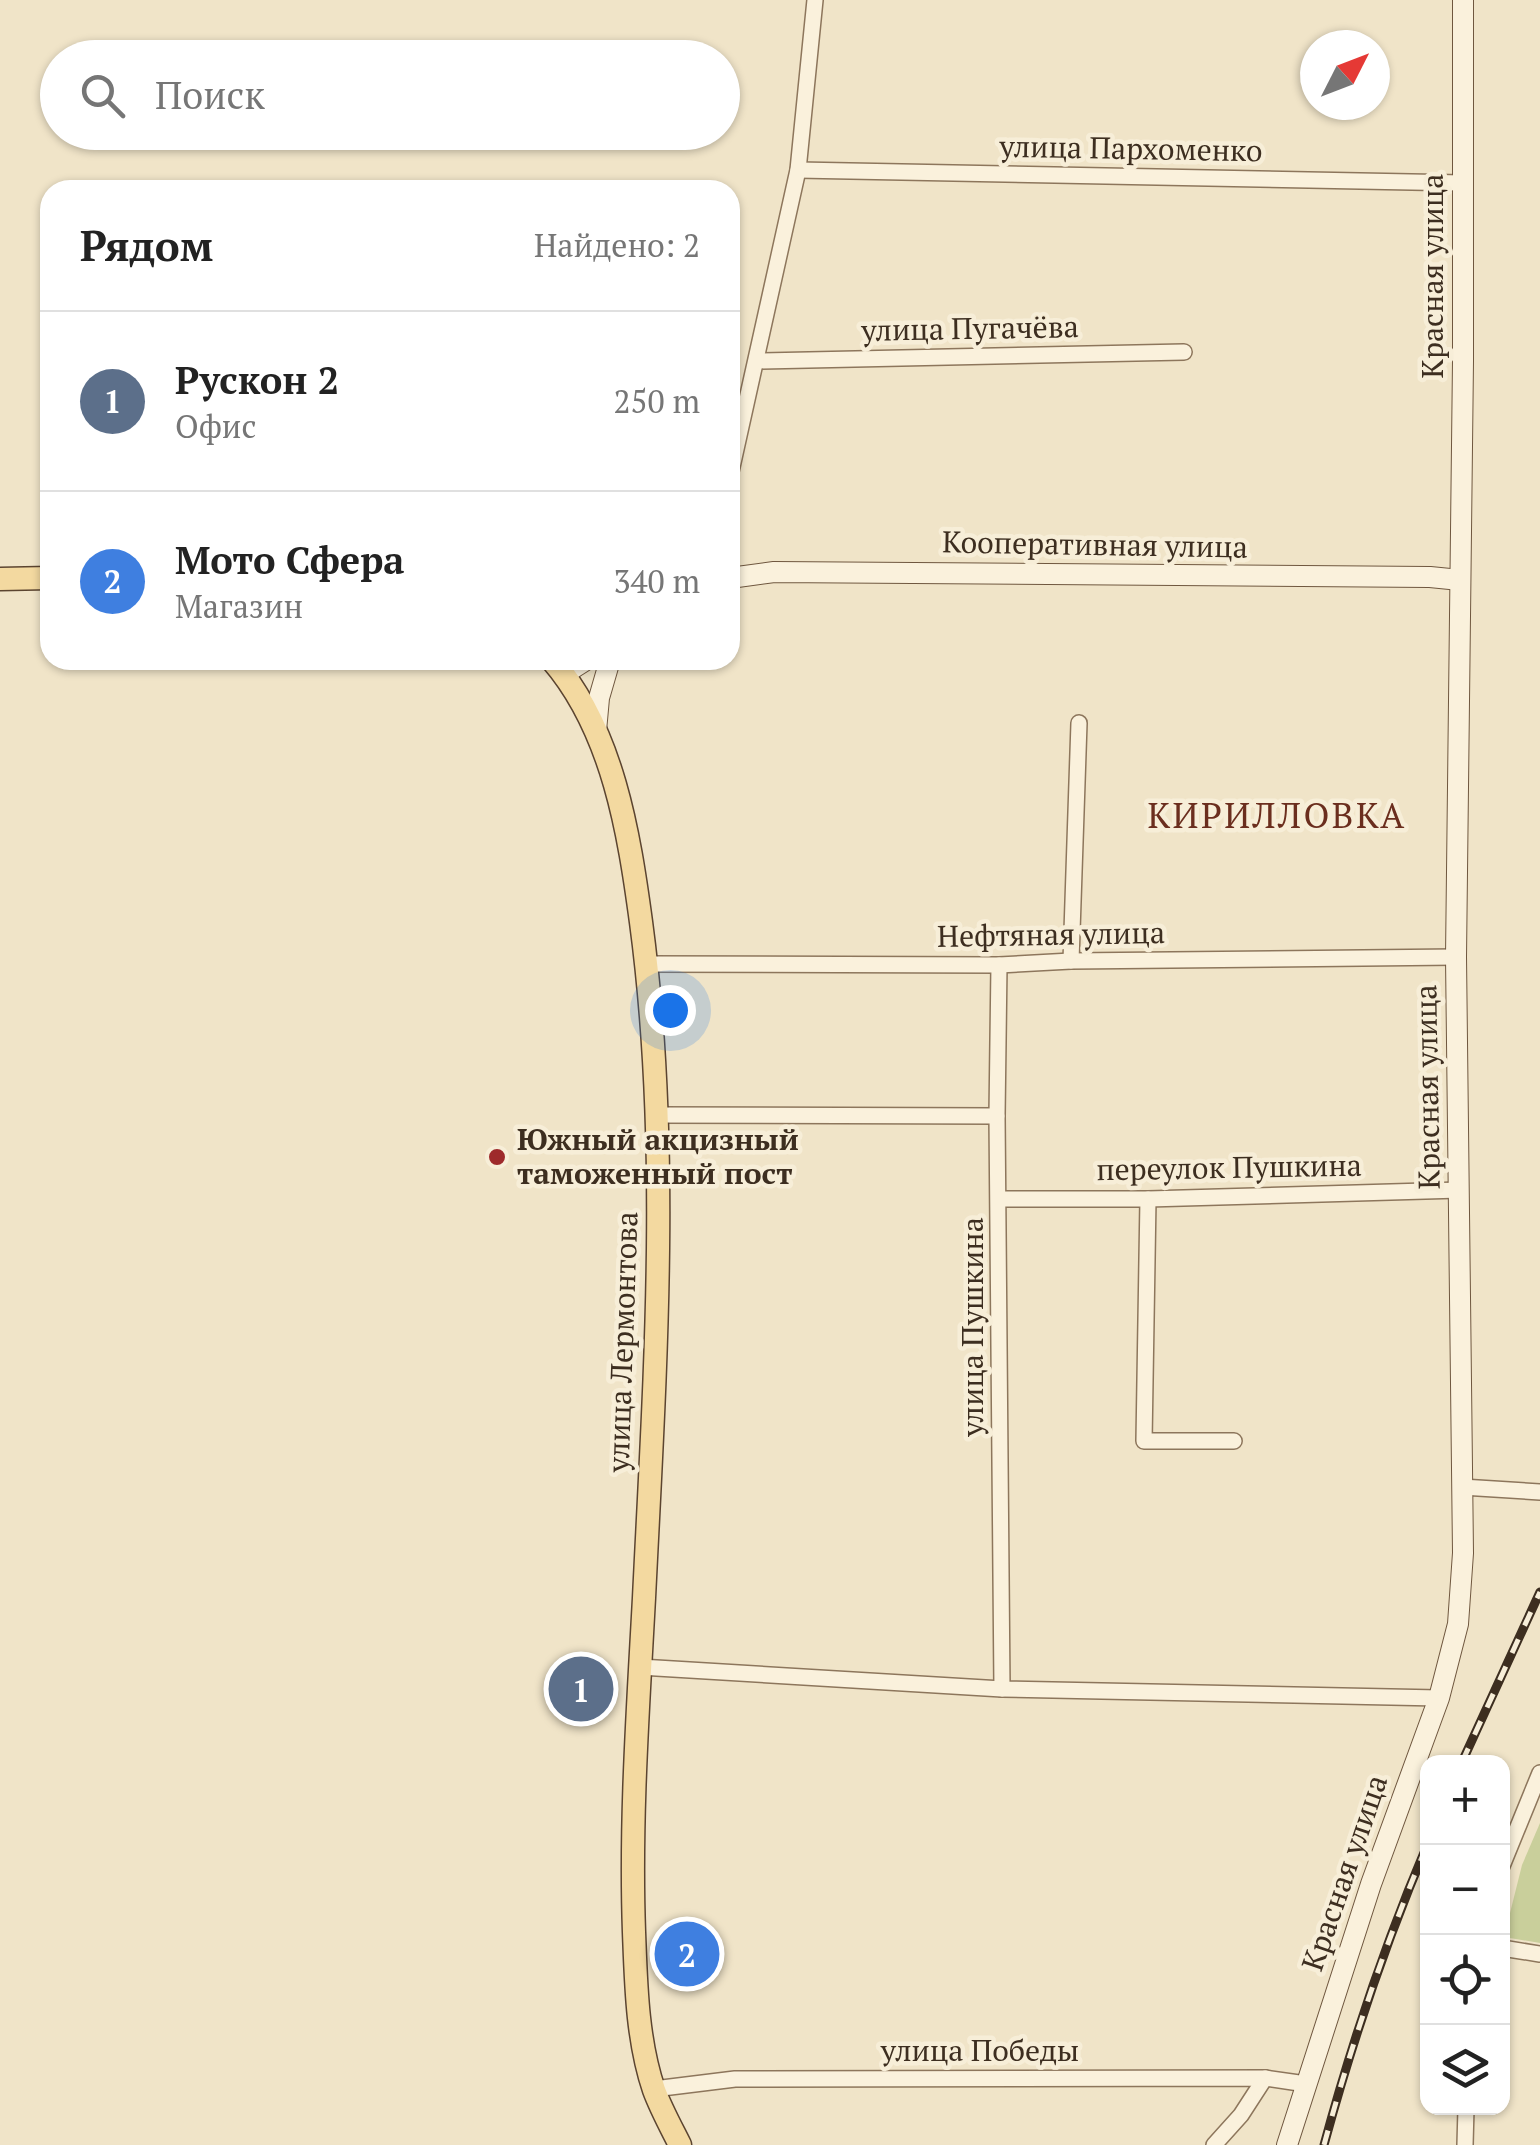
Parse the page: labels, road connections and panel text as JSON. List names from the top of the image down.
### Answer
{
  "streets": {
    "main road": ["Красная улица", "Кооперативная улица", "улица Лермонтова"],
    "street": [
      "улица Пархоменко",
      "улица Пугачёва",
      "Нефтяная улица",
      "переулок Пушкина",
      "улица Пушкина",
      "улица Победы"
    ]
  },
  "crossings": [
    ["улица Пархоменко", "Красная улица"],
    ["Красная улица", "Кооперативная улица"],
    ["Красная улица", "Нефтяная улица"],
    ["Красная улица", "переулок Пушкина"],
    ["Красная улица", "улица Победы"],
    ["Нефтяная улица", "улица Пушкина"],
    ["Нефтяная улица", "улица Лермонтова"],
    ["переулок Пушкина", "улица Пушкина"],
    ["улица Лермонтова", "улица Победы"]
  ],
  "districts": ["КИРИЛЛОВКА"],
  "places": ["Южный акцизный таможенный пост"],
  "north": "top right",
  "page": {
    "search": "Поиск",
    "heading": ["Рядом", "Найдено: 2"],
    "list": [
      {
        "mark": "1",
        "name": "Рускон 2",
        "note": "Офис",
        "value": "250 m"
      },
      {
        "mark": "2",
        "name": "Мото Сфера",
        "note": "Магазин",
        "value": "340 m"
      }
    ],
    "pins": ["1", "2"],
    "map_buttons": ["+", "−"]
  }
}
